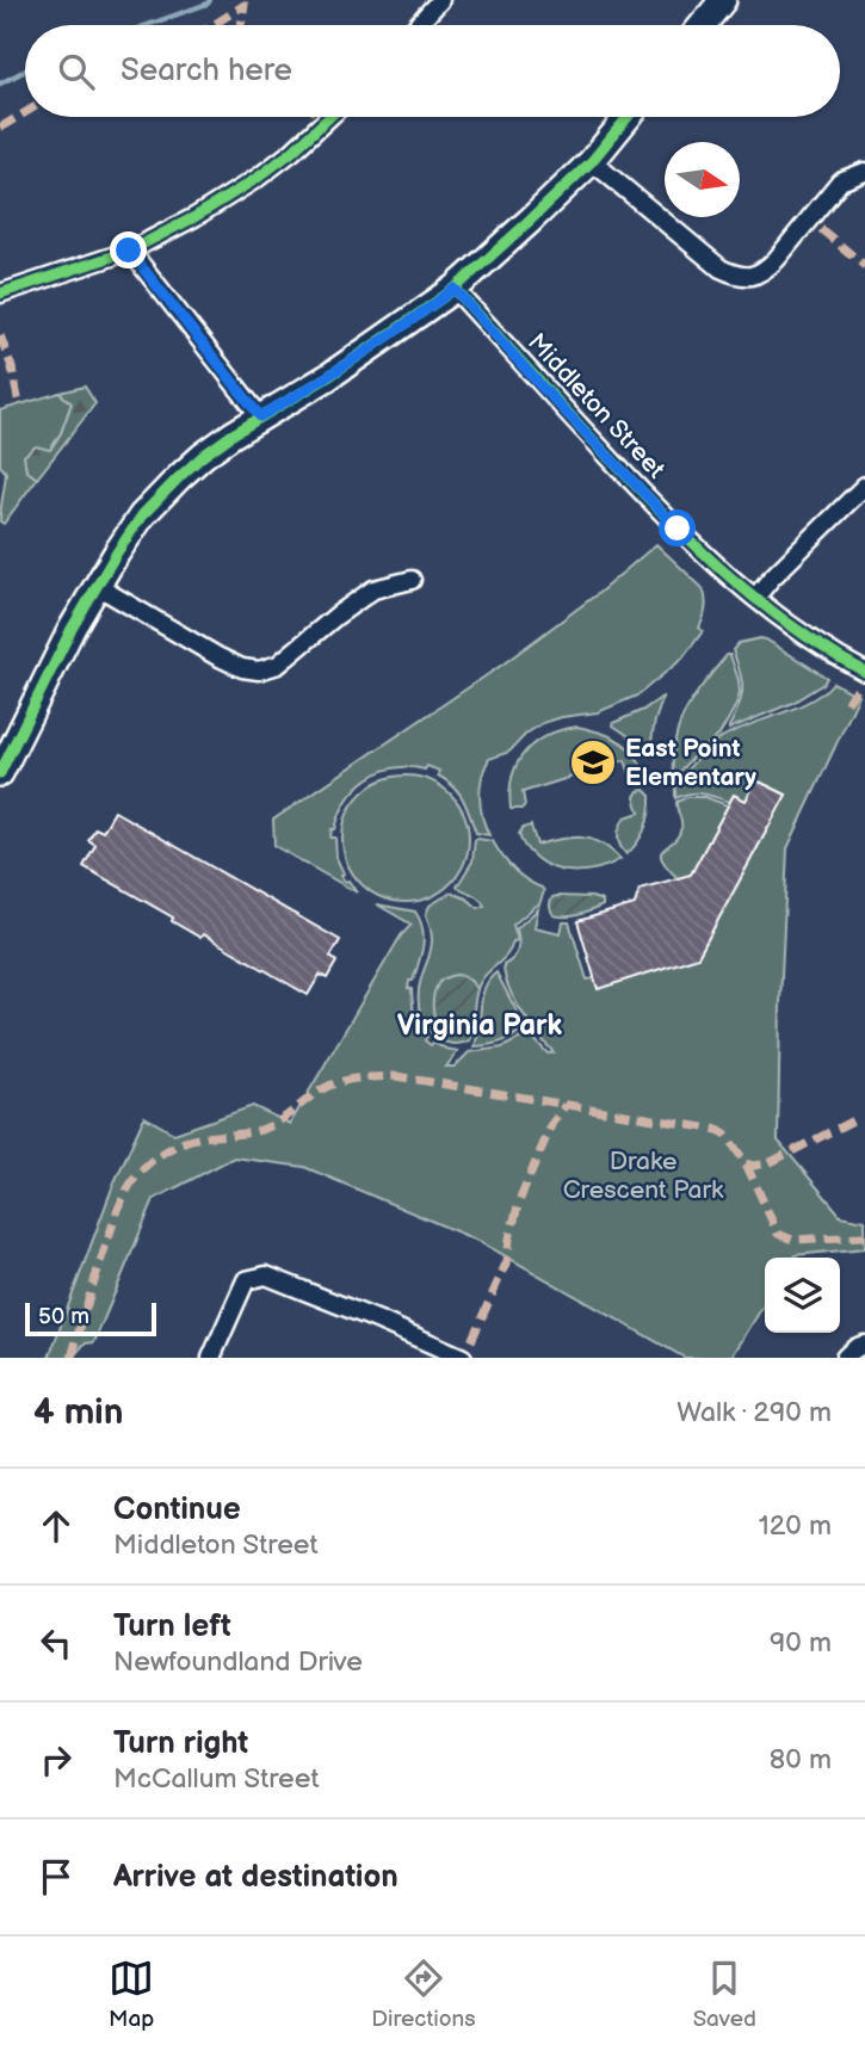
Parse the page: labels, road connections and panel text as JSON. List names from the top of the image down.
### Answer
{
  "streets": {
    "street": ["Middleton Street"]
  },
  "districts": ["Virginia Park"],
  "parks": ["Drake Crescent Park"],
  "places": {
    "school or university": ["East Point Elementary"]
  },
  "scale_bar": "50 m",
  "north": "right",
  "page": {
    "search": "Search here",
    "scale": "50 m",
    "heading": ["4 min", "Walk · 290 m"],
    "list": [
      ["Continue", "Middleton Street", "120 m"],
      ["Turn left", "Newfoundland Drive", "90 m"],
      ["Turn right", "McCallum Street", "80 m"],
      "Arrive at destination"
    ],
    "nav": ["Map", "Directions", "Saved"]
  }
}
